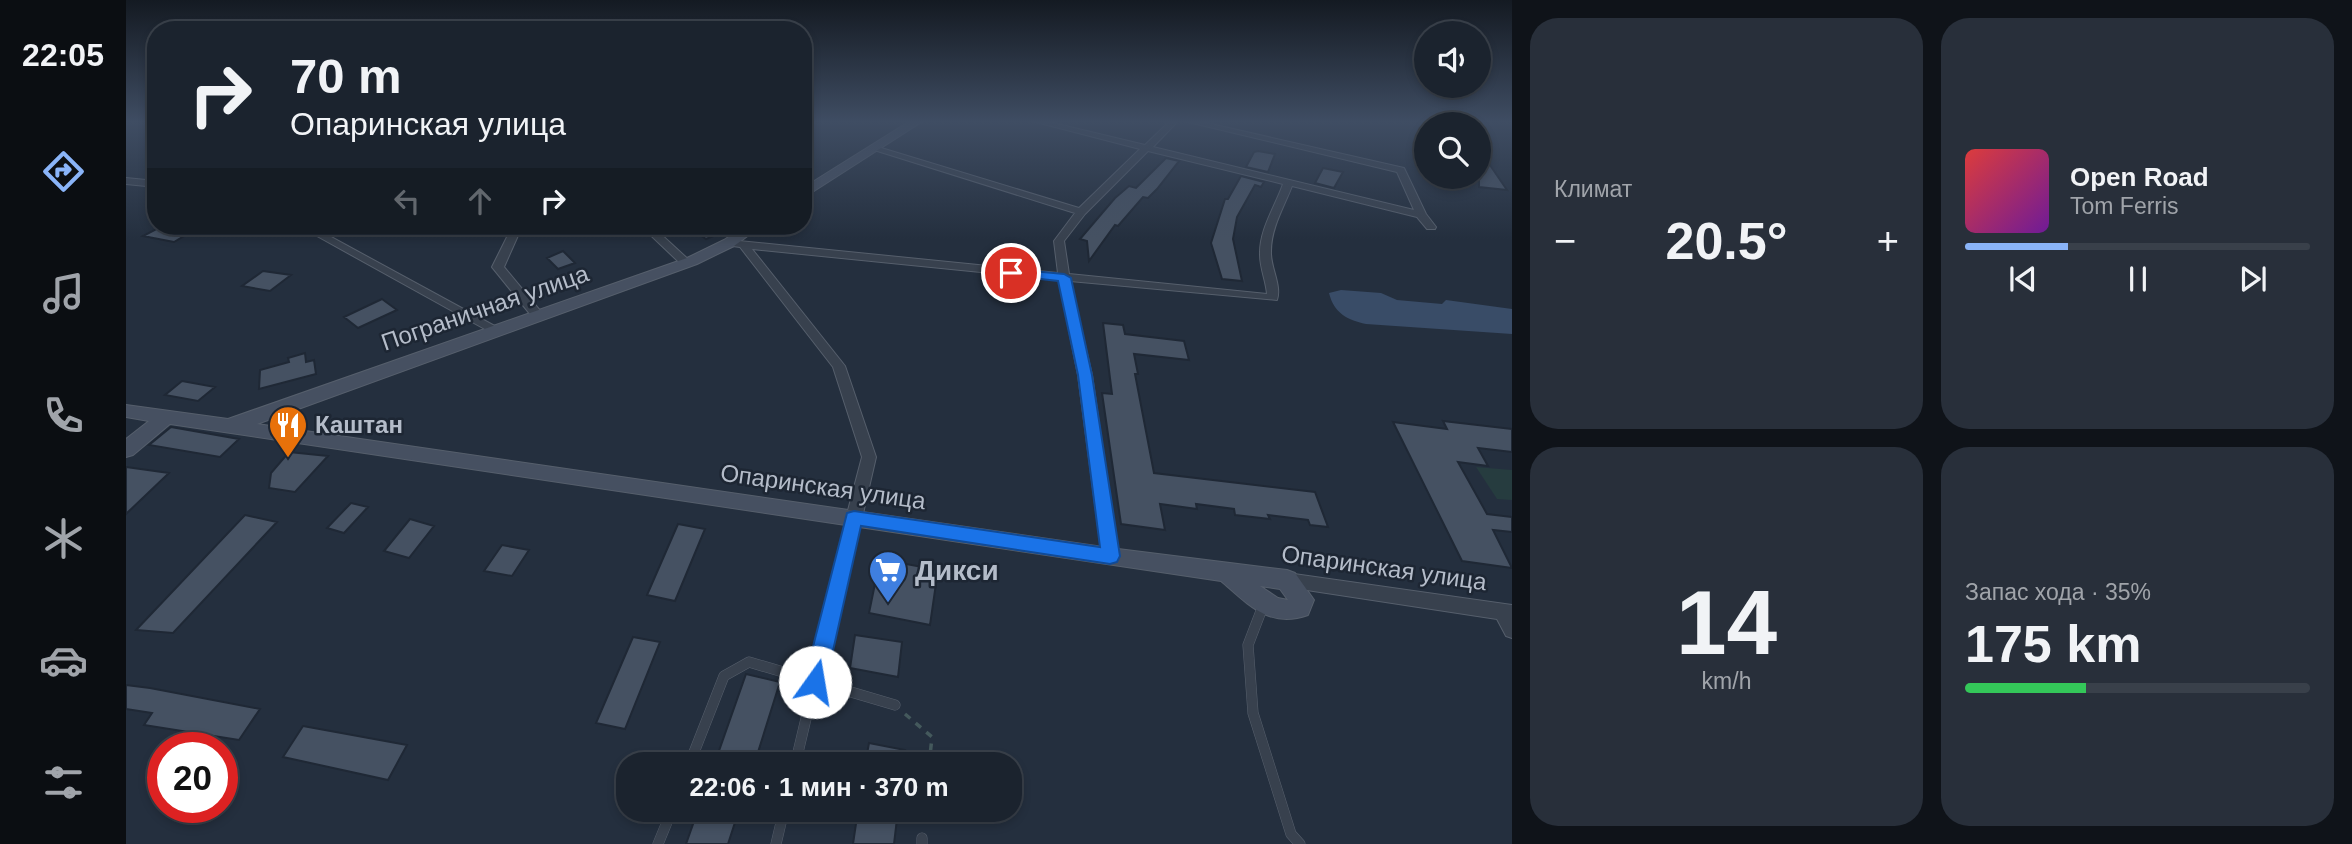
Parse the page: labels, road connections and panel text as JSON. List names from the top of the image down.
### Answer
{
  "streets": {
    "main road": ["Опаринская улица"],
    "street": ["Пограничная улица"]
  },
  "crossings": [
    ["Пограничная улица", "Опаринская улица"]
  ],
  "places": {
    "restaurant": ["Каштан"],
    "supermarket": ["Дикси"]
  },
  "page": {
    "tabs": "22:05",
    "tile": [
      "Климат",
      ["14", "km/h"],
      ["Запас хода · 35%", "175 km"]
    ],
    "turn": ["70 m", "Опаринская улица"],
    "song": ["Open Road", "Tom Ferris"],
    "heat": ["−", "20.5°", "+"],
    "limit": "20",
    "trip": "22:06 · 1 мин · 370 m"
  }
}
